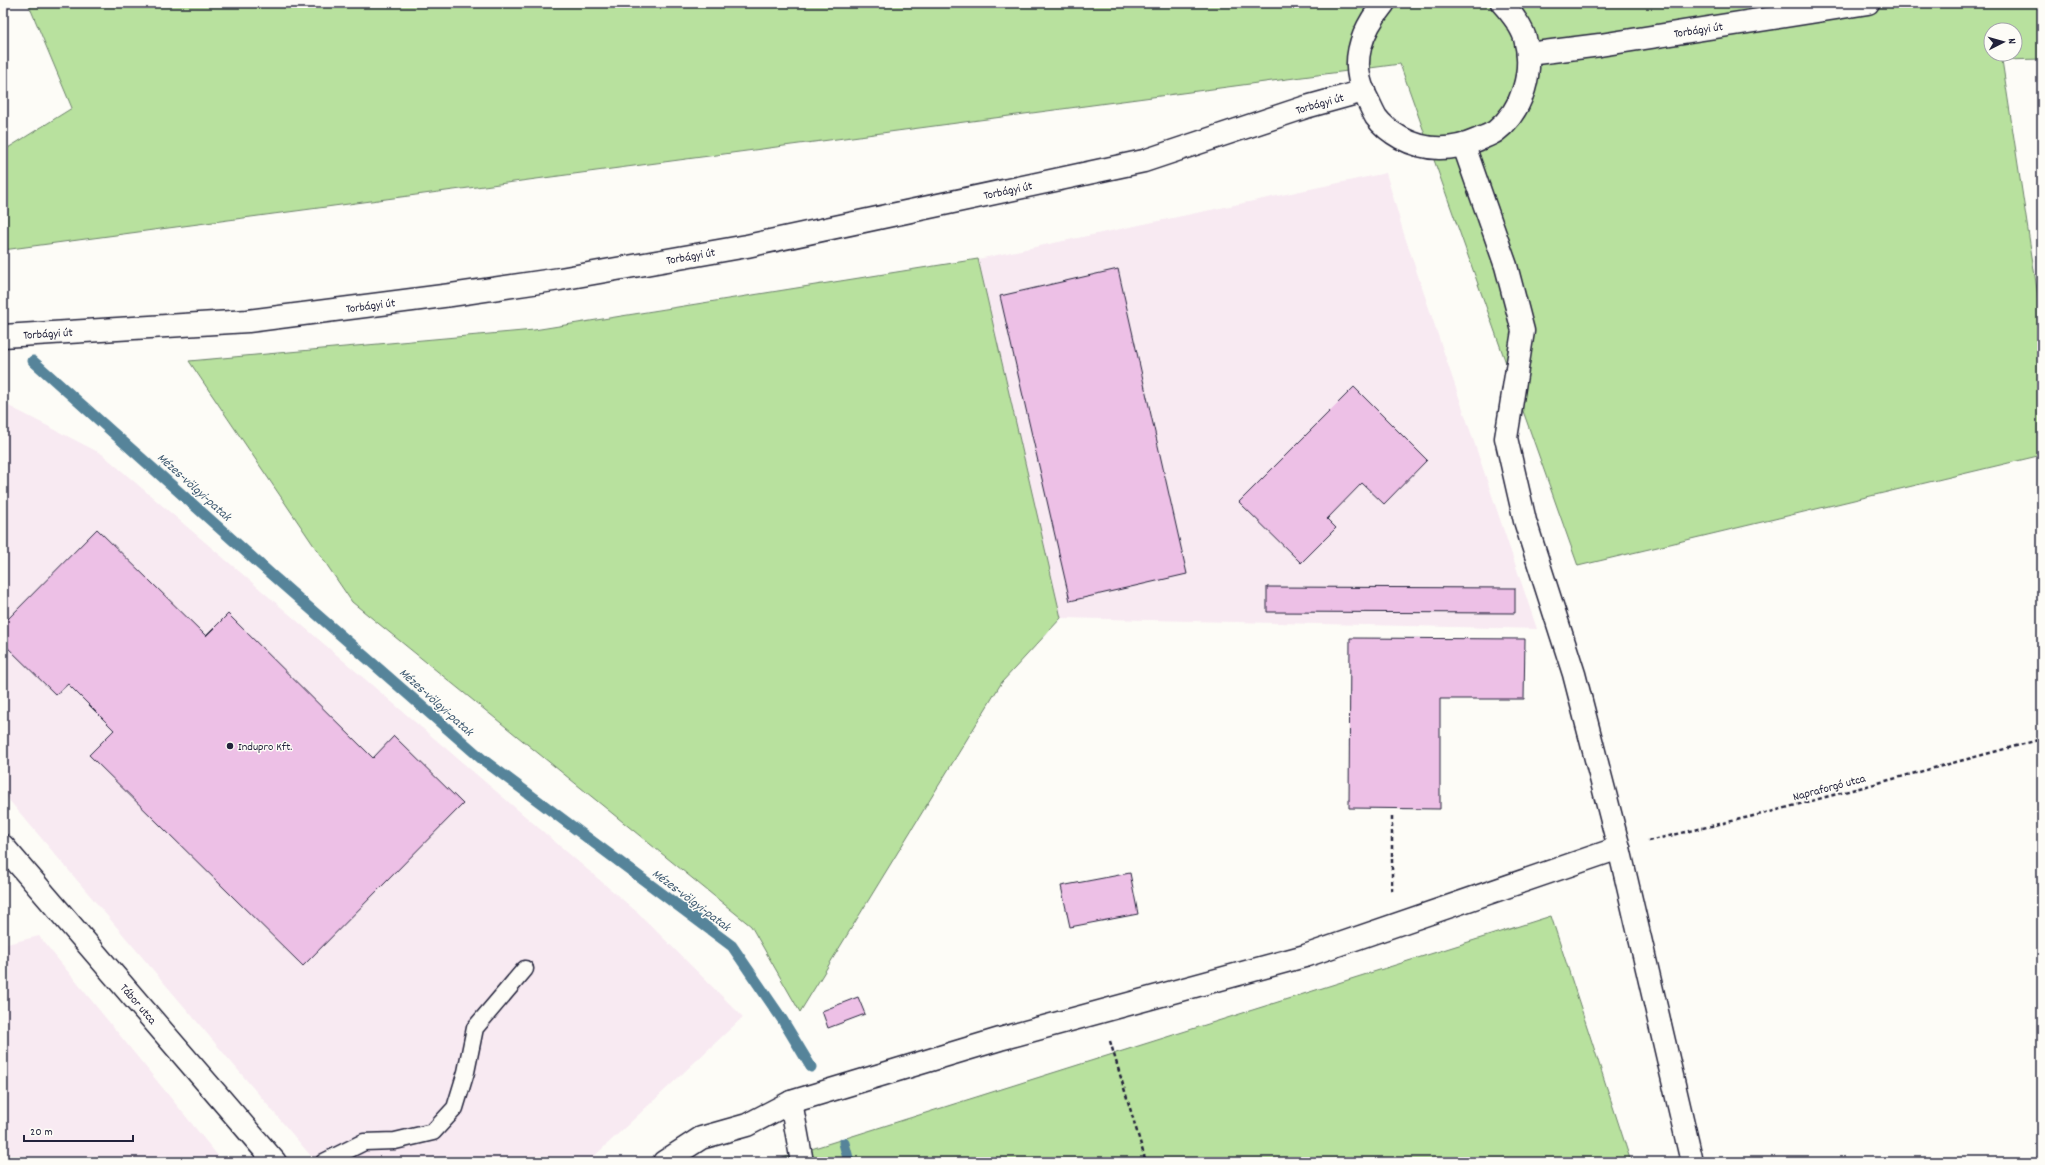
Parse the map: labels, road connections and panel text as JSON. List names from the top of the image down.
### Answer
{
  "streets": {
    "street": ["Torbágyi út", "Tábor utca"],
    "path": ["Napraforgó utca"]
  },
  "water": ["Mézes-völgyi-patak"],
  "places": ["Indupro Kft."],
  "scale_bar": "20 m",
  "north": "right"
}
